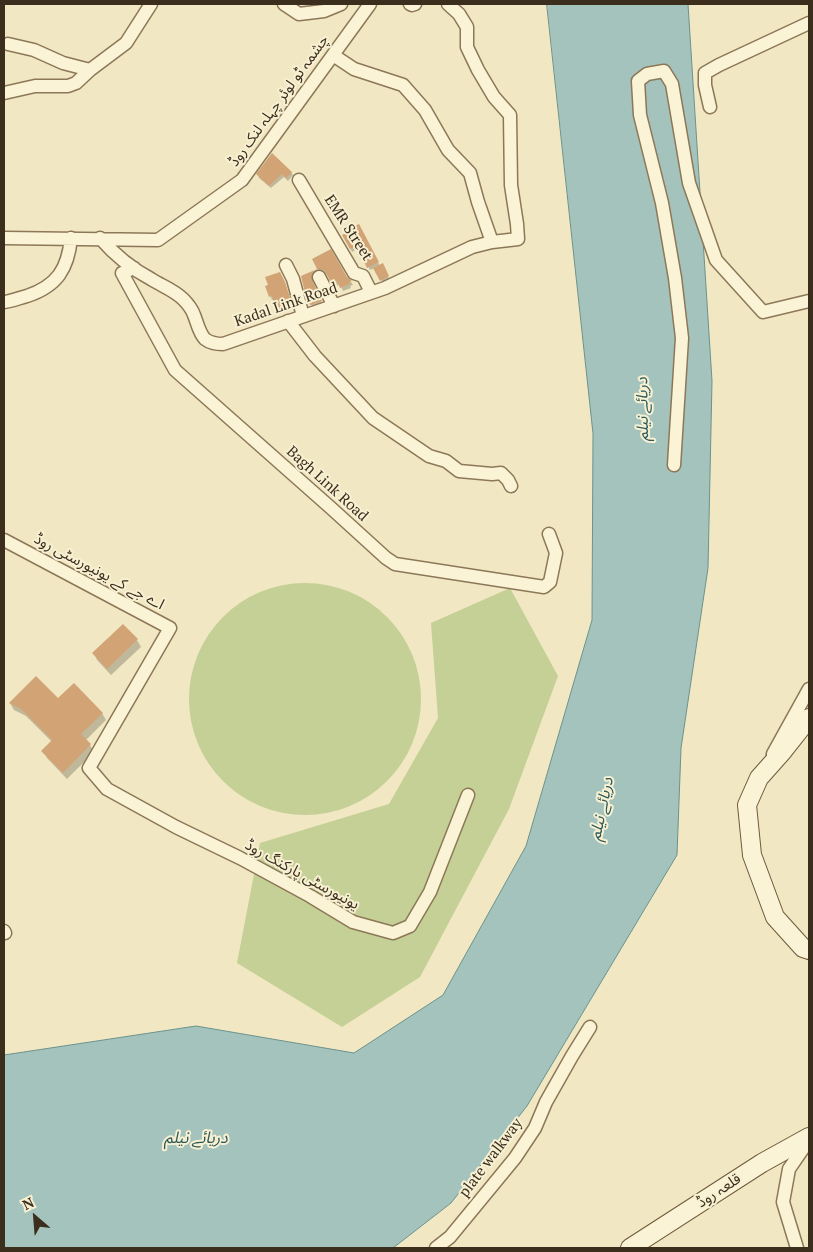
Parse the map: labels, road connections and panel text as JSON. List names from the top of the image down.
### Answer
{
  "streets": {
    "street": [
      "چشمہ ٹو لوئر چہلہ لنک روڈ",
      "EMR Street",
      "Kadal Link Road",
      "Bagh Link Road",
      "اے جے کے یونیورسٹی روڈ",
      "یونیورسٹی پارکنگ روڈ",
      "plate walkway",
      "قلعہ روڈ"
    ]
  },
  "crossings": [
    ["چشمہ ٹو لوئر چہلہ لنک روڈ", "Kadal Link Road"],
    ["EMR Street", "Kadal Link Road"],
    ["Kadal Link Road", "Bagh Link Road"],
    ["اے جے کے یونیورسٹی روڈ", "یونیورسٹی پارکنگ روڈ"]
  ],
  "water": ["دریائے نیلم"],
  "north": "top left"
}
